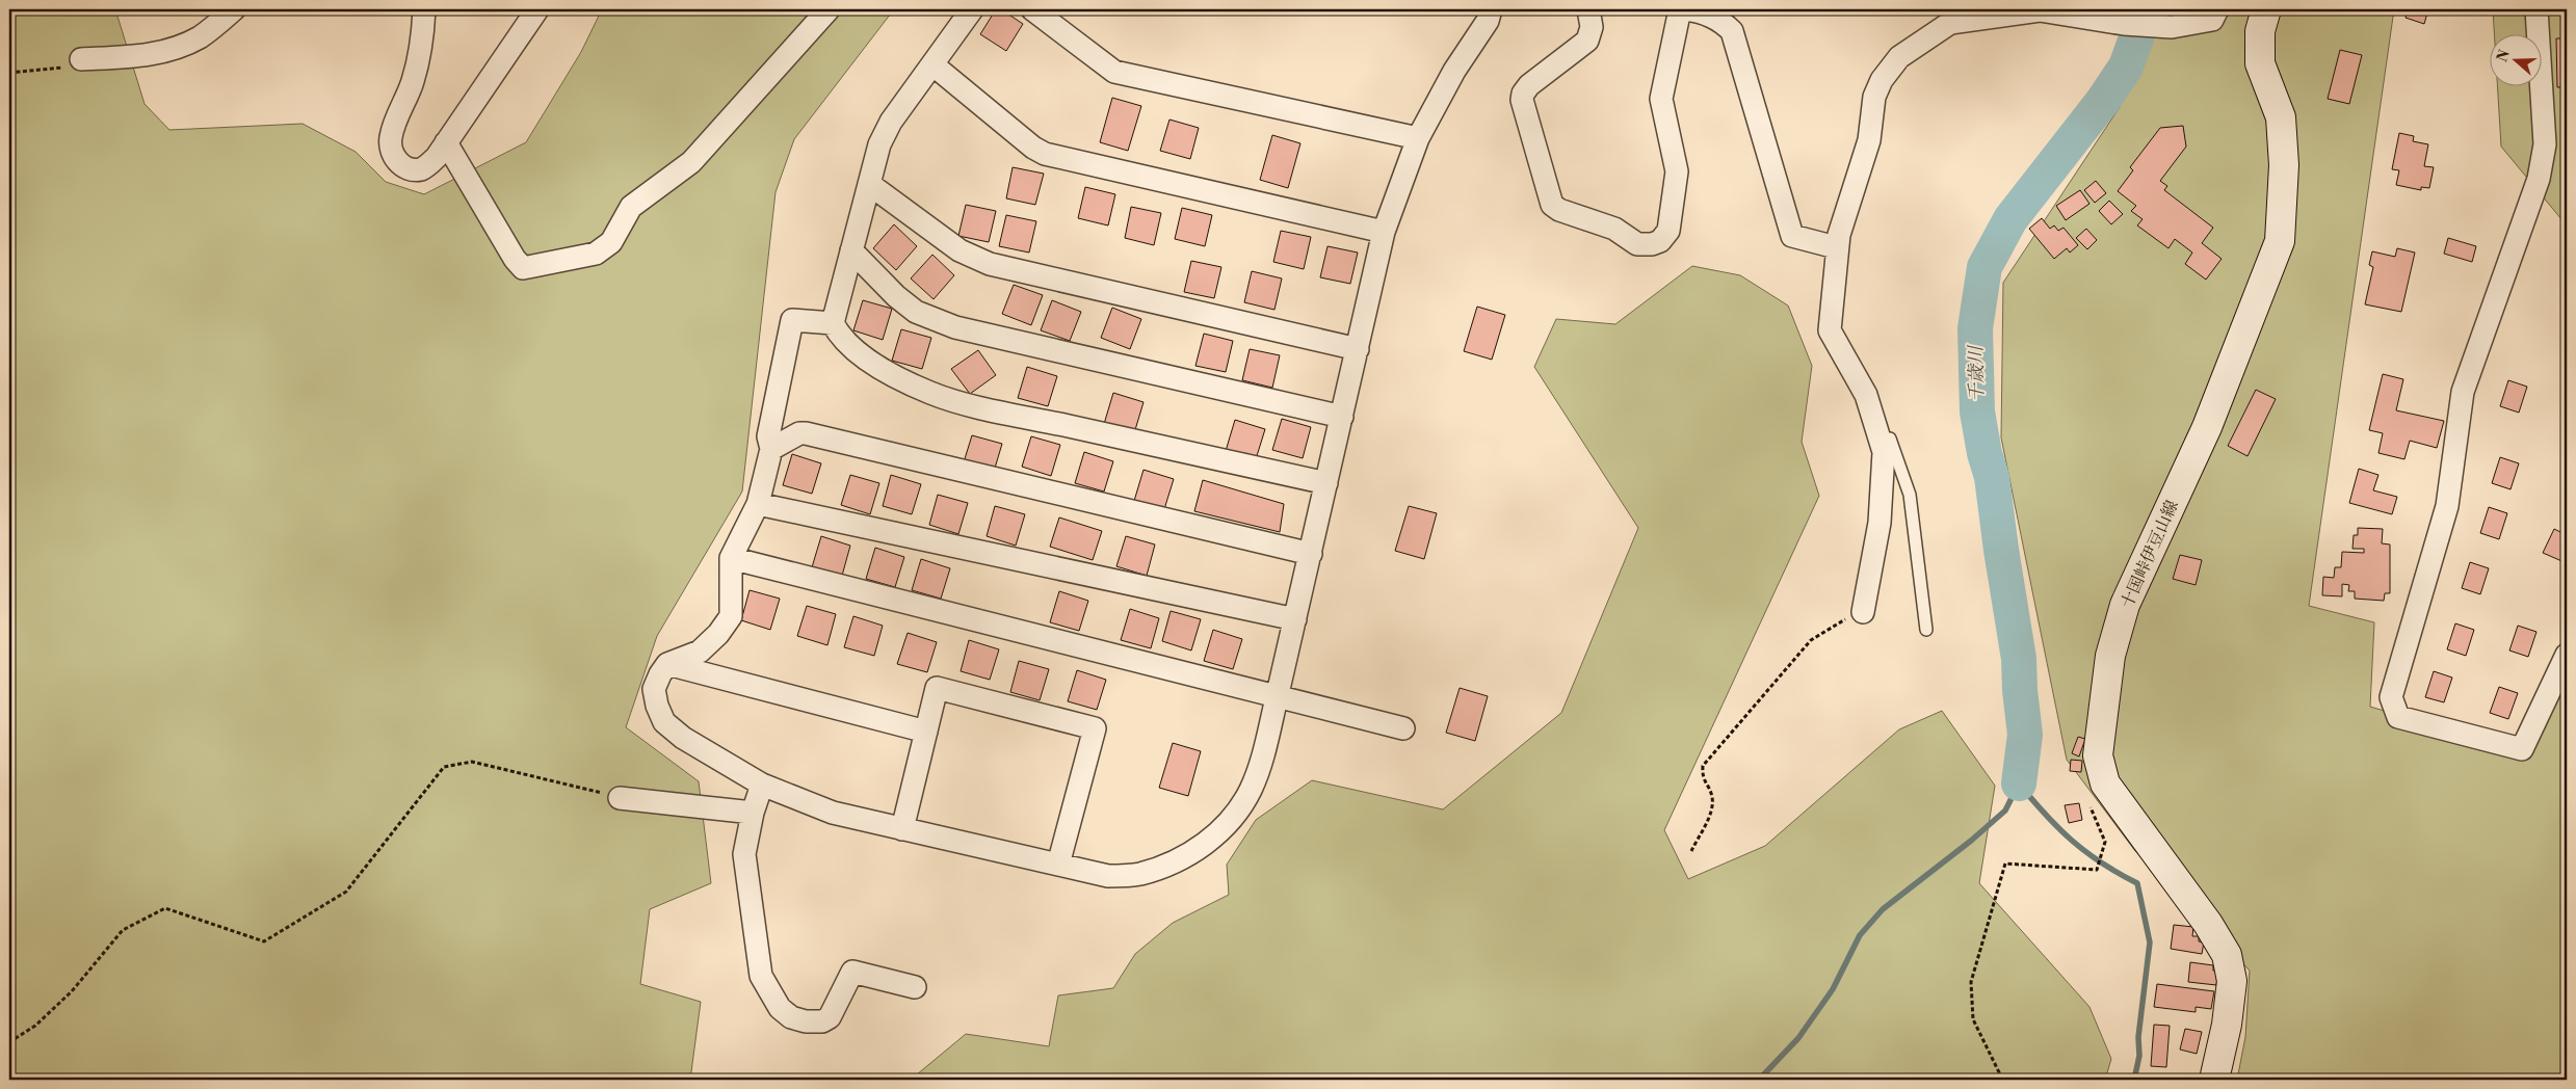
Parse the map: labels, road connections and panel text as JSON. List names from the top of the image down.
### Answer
{
  "streets": {
    "main road": ["十国峠伊豆山線"]
  },
  "water": ["千歳川"],
  "north": "left"
}
